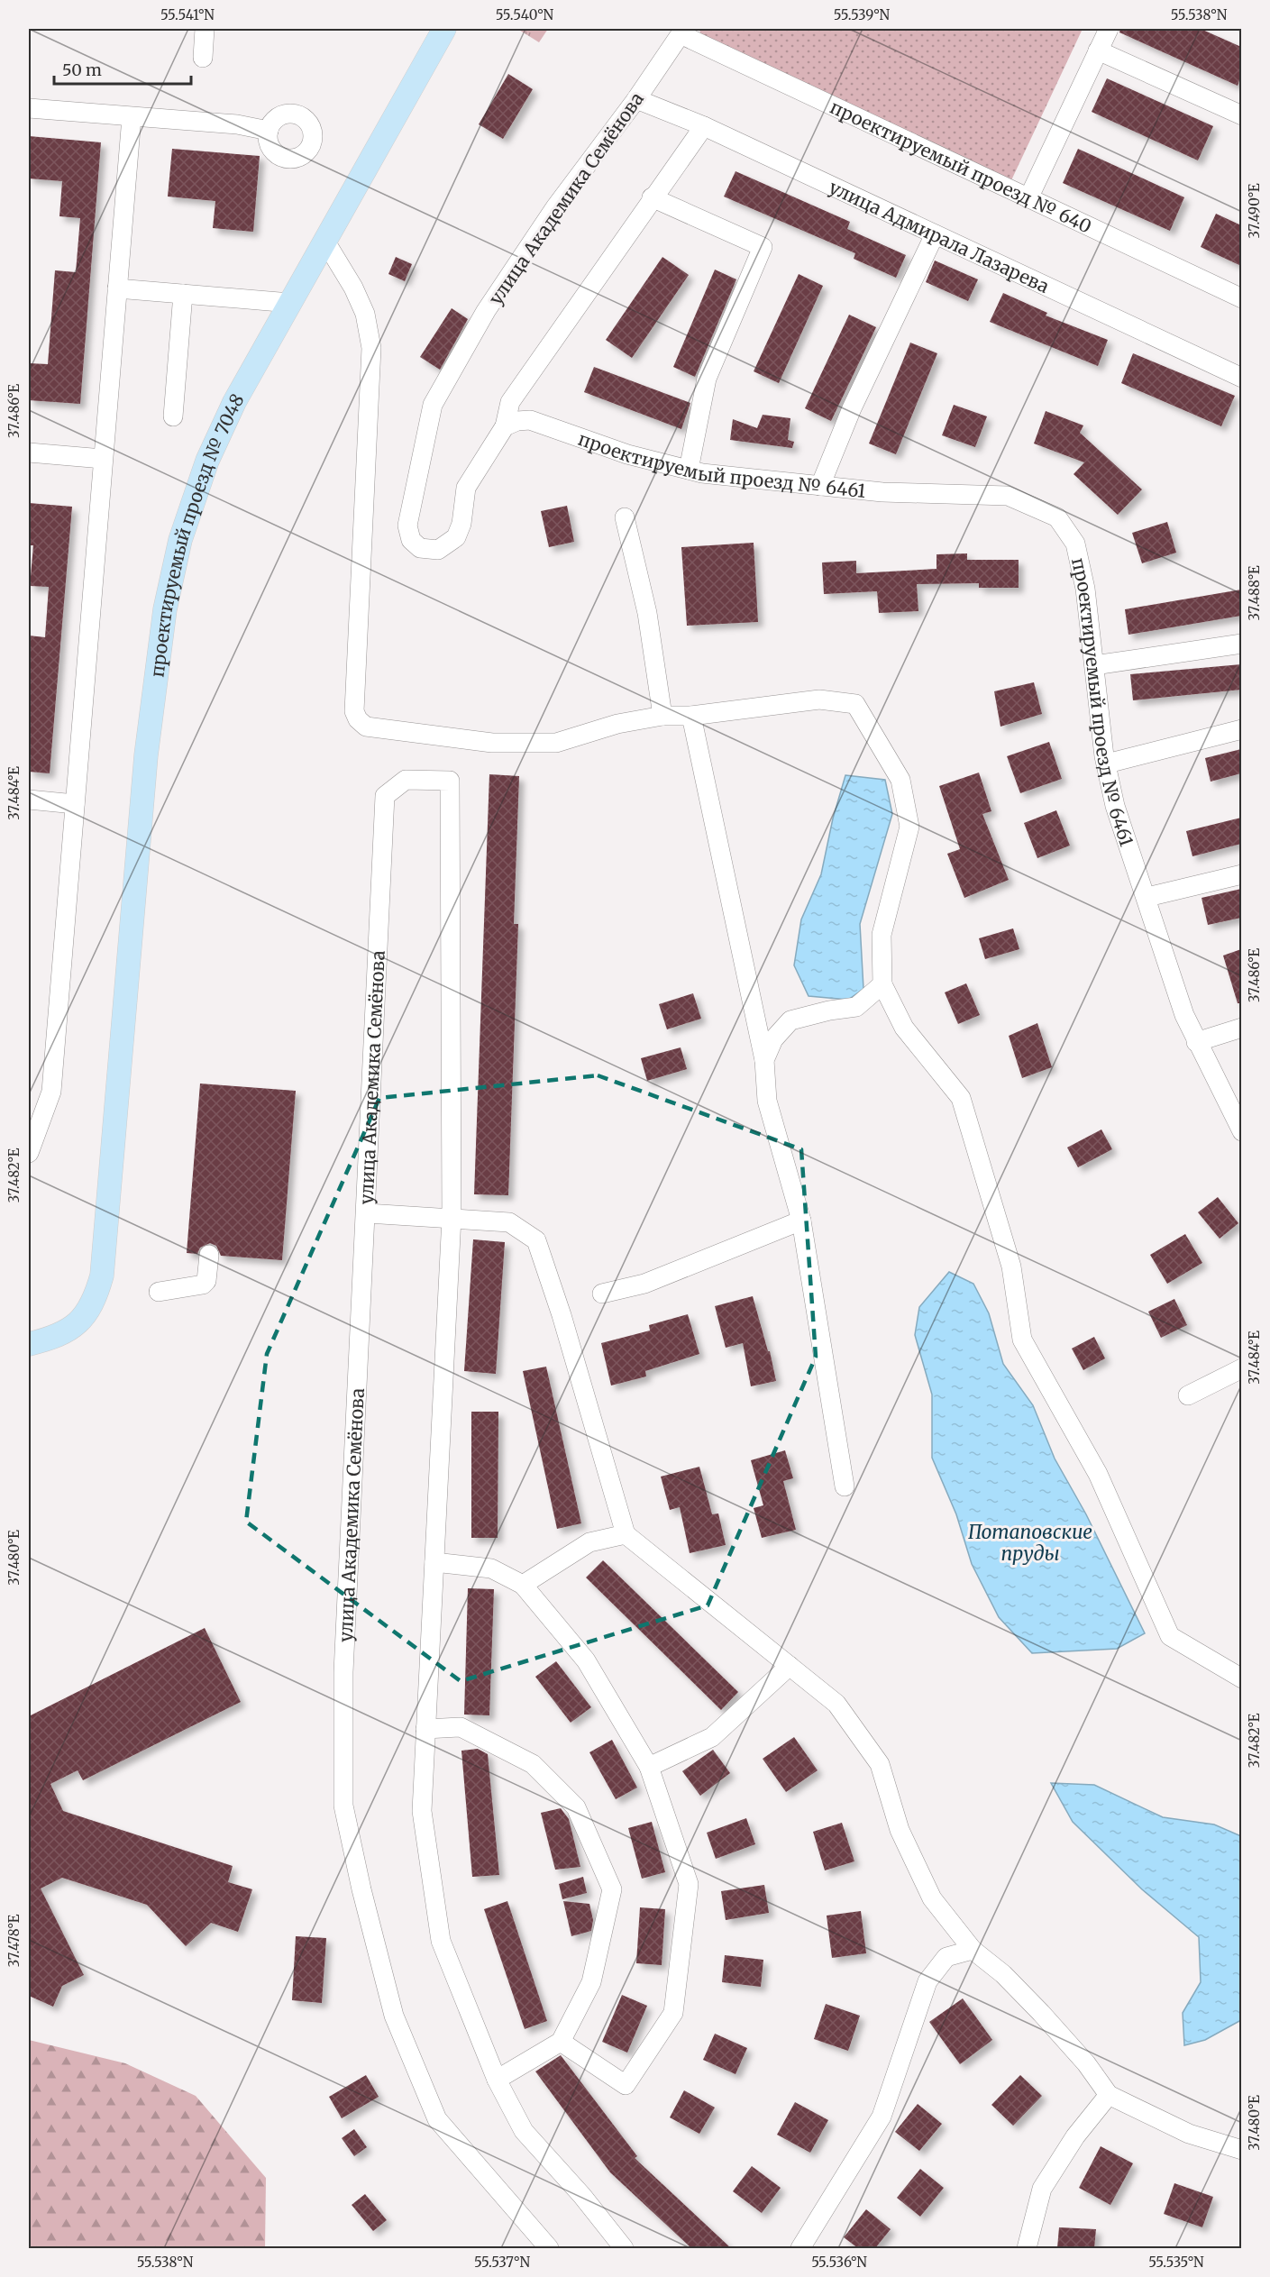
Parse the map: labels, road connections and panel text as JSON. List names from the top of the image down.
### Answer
{
  "streets": {
    "main road": ["проектируемый проезд № 7048"],
    "street": [
      "проектируемый проезд № 640",
      "улица Академика Семёнова",
      "улица Адмирала Лазарева",
      "проектируемый проезд № 6461"
    ]
  },
  "crossings": [
    ["проектируемый проезд № 640", "улица Академика Семёнова"],
    ["улица Академика Семёнова", "улица Адмирала Лазарева"],
    ["улица Академика Семёнова", "проектируемый проезд № 6461"]
  ],
  "water": ["Потаповские пруды"],
  "scale_bar": "50 m",
  "coordinates": [
    "55.541°N",
    "55.540°N",
    "55.539°N",
    "55.538°N",
    "37.490°E",
    "37.486°E",
    "37.488°E",
    "37.484°E",
    "37.482°E",
    "37.480°E",
    "37.478°E",
    "55.537°N",
    "55.536°N",
    "55.535°N"
  ]
}
